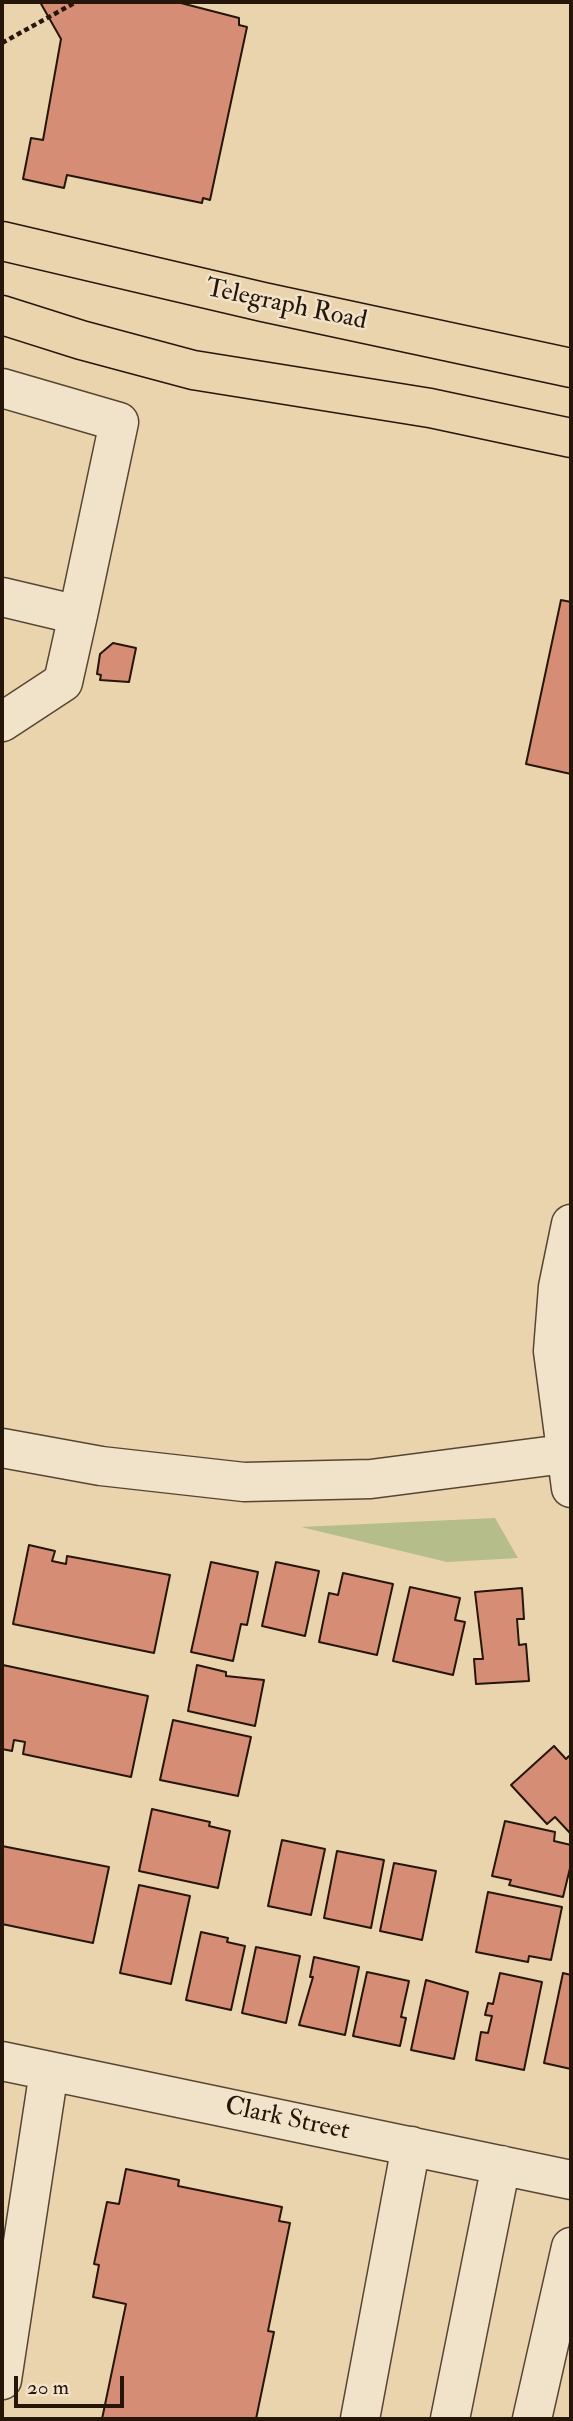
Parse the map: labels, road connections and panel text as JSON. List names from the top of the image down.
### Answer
{
  "streets": {
    "main road": ["Telegraph Road"],
    "street": ["Clark Street"]
  },
  "scale_bar": "20 m"
}
